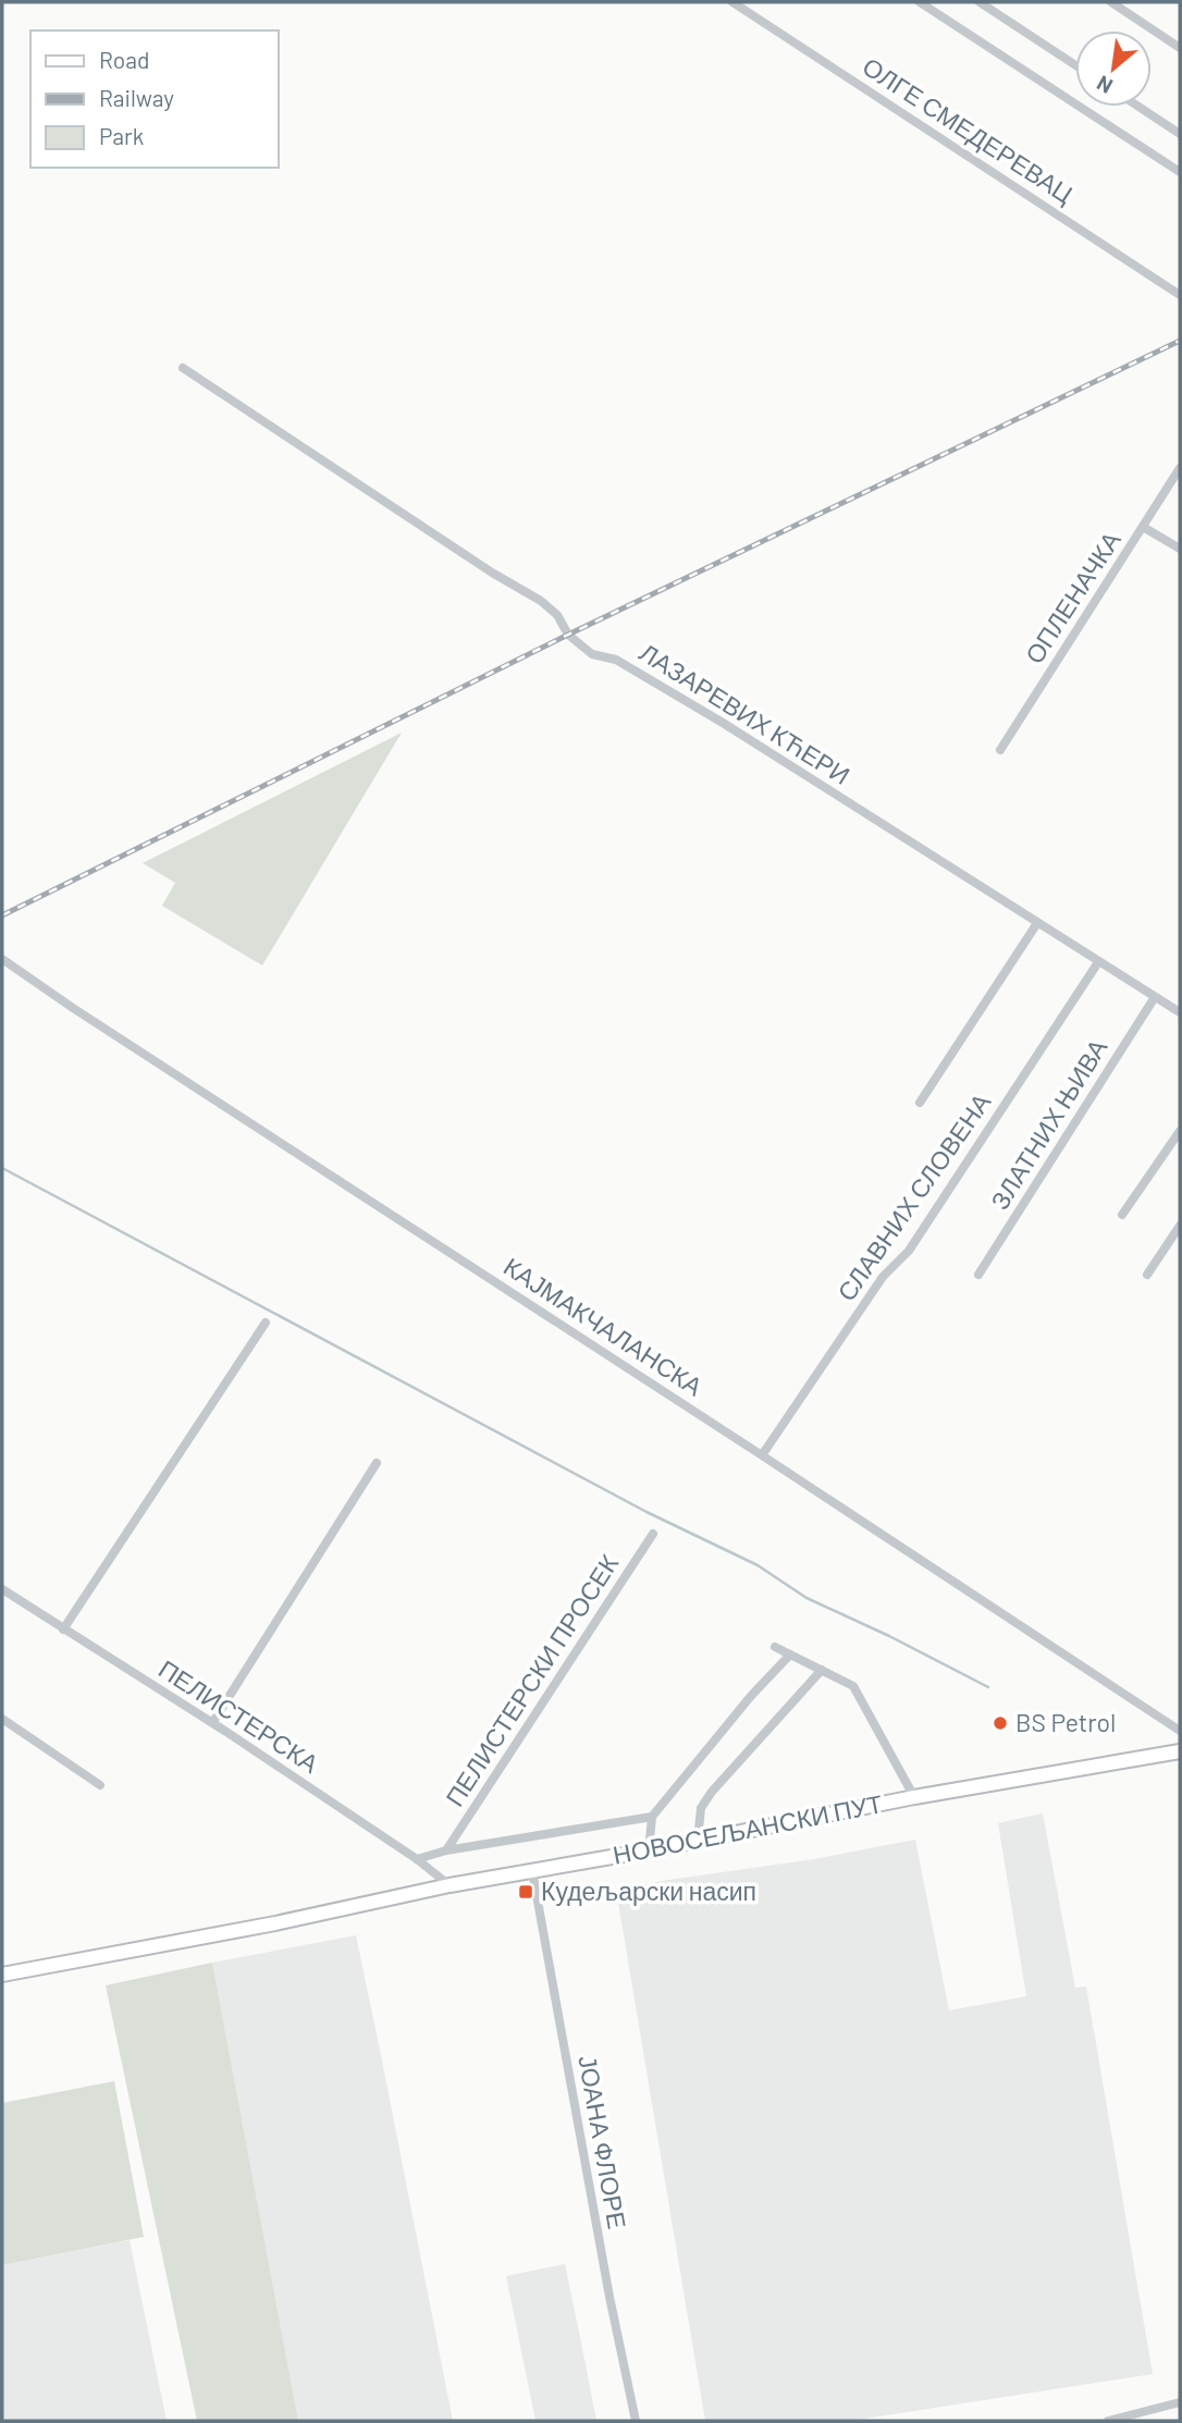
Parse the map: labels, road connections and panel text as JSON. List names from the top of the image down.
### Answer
{
  "streets": {
    "main road": ["НОВОСЕЉАНСКИ ПУТ"],
    "street": [
      "ОЛГЕ СМЕДЕРЕВАЦ",
      "ОПЛЕНАЧКА",
      "ЛАЗАРЕВИХ КЋЕРИ",
      "ЗЛАТНИХ ЊИВА",
      "СЛАВНИХ СЛОВЕНА",
      "КАЈМАКЧАЛАНСКА",
      "ПЕЛИСТЕРСКИ ПРОСЕК",
      "ПЕЛИСТЕРСКА",
      "ЈОАНА ФЛОРЕ"
    ]
  },
  "crossings": [
    ["ЛАЗАРЕВИХ КЋЕРИ", "ЗЛАТНИХ ЊИВА"],
    ["ЛАЗАРЕВИХ КЋЕРИ", "СЛАВНИХ СЛОВЕНА"],
    ["СЛАВНИХ СЛОВЕНА", "КАЈМАКЧАЛАНСКА"],
    ["ПЕЛИСТЕРСКА", "НОВОСЕЉАНСКИ ПУТ"],
    ["НОВОСЕЉАНСКИ ПУТ", "ЈОАНА ФЛОРЕ"]
  ],
  "places": {
    "other": ["BS Petrol"],
    "transit": ["Кудељарски насип"]
  },
  "legend": ["Road", "Railway", "Park"],
  "north": "bottom left"
}
